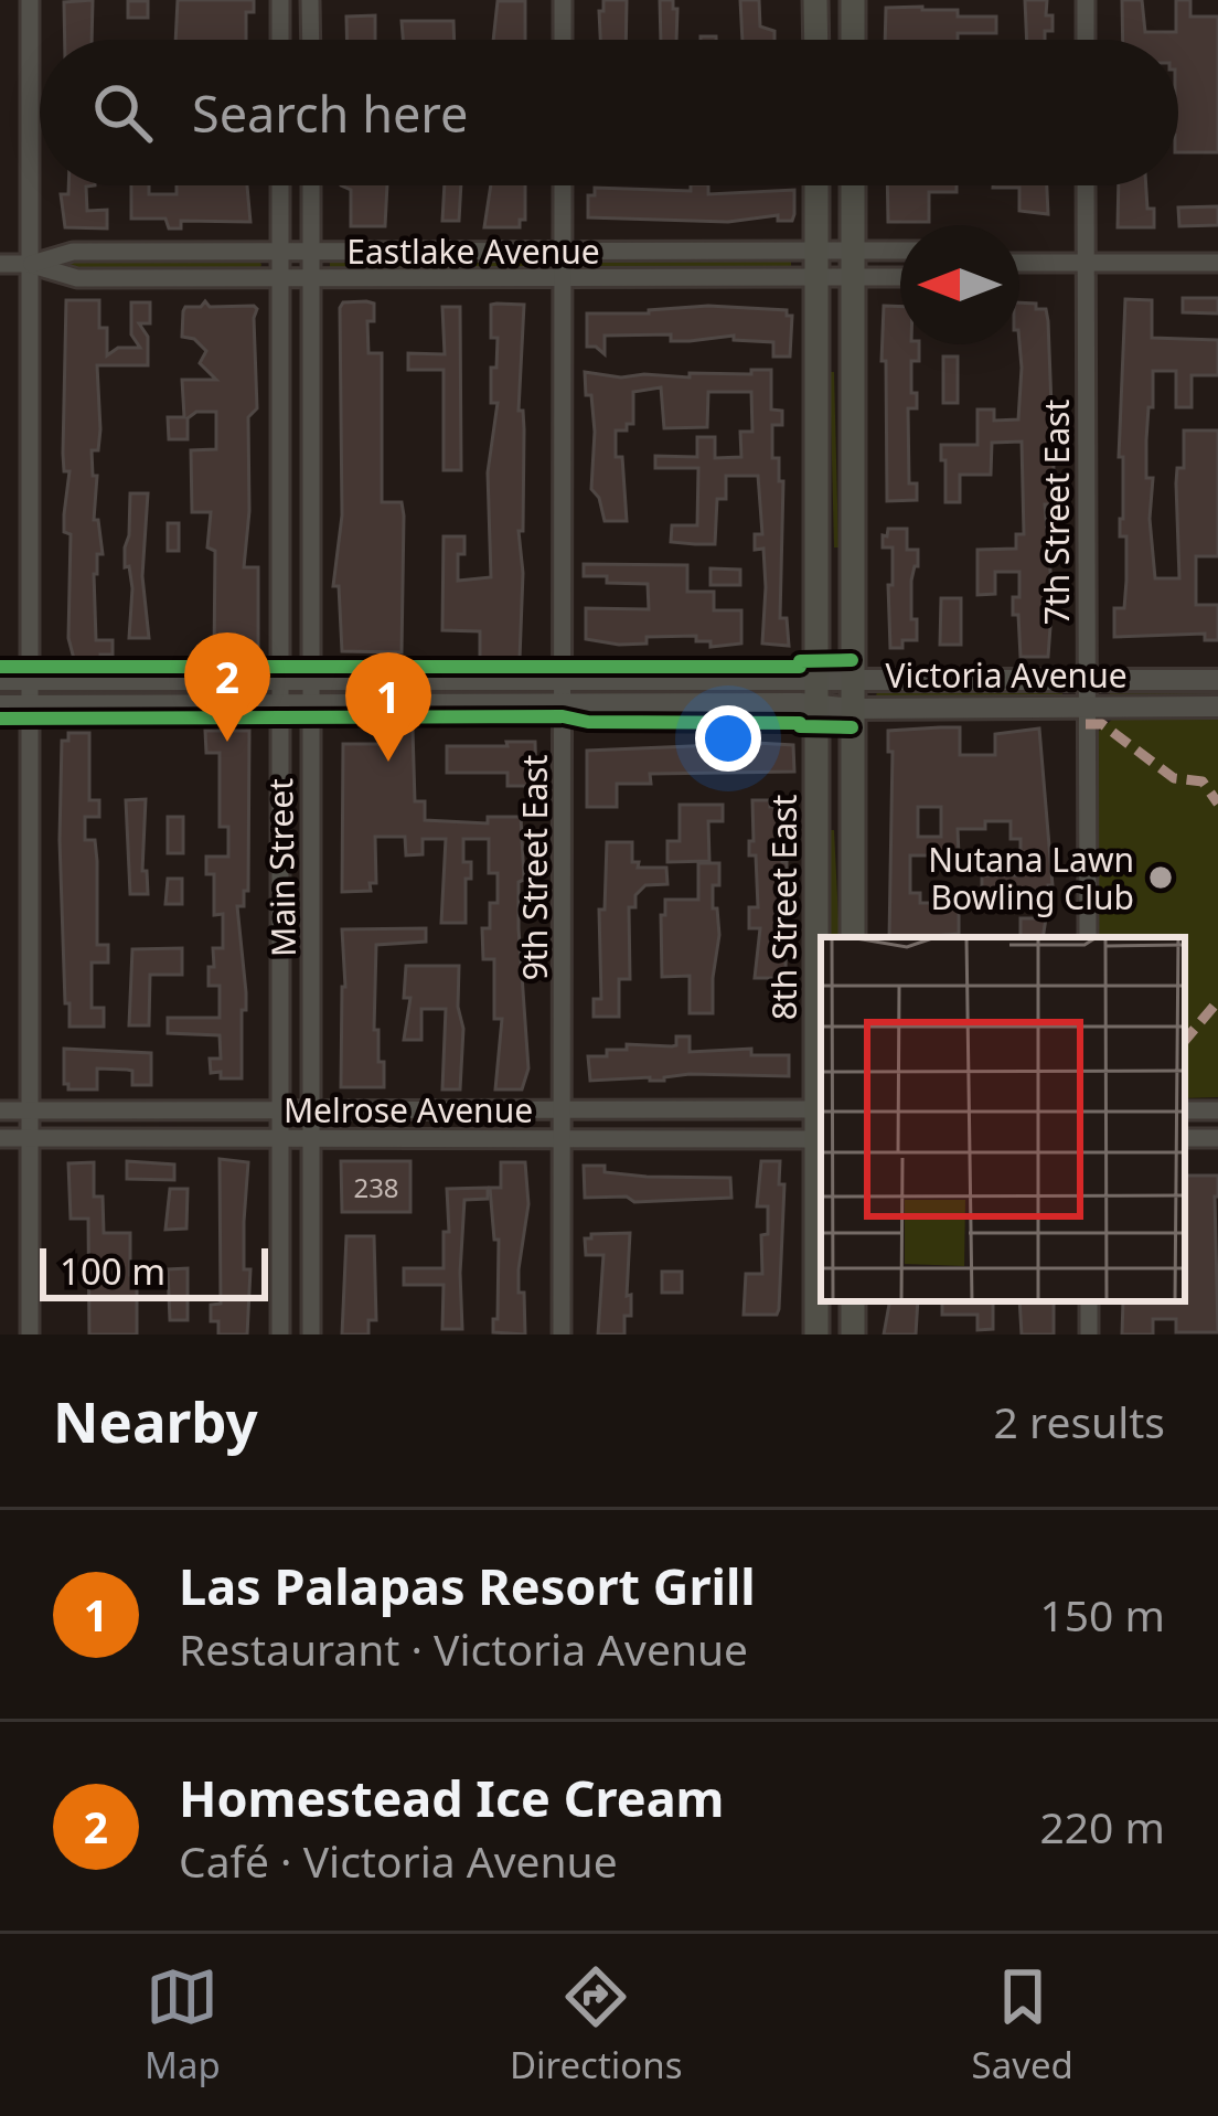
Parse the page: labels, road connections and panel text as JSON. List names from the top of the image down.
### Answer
{
  "streets": {
    "main road": ["8th Street East"],
    "street": [
      "Eastlake Avenue",
      "7th Street East",
      "Victoria Avenue",
      "Main Street",
      "9th Street East",
      "Melrose Avenue"
    ]
  },
  "crossings": [
    ["Eastlake Avenue", "Main Street"],
    ["Eastlake Avenue", "9th Street East"],
    ["Eastlake Avenue", "8th Street East"],
    ["7th Street East", "Victoria Avenue"],
    ["Victoria Avenue", "Main Street"],
    ["Victoria Avenue", "9th Street East"],
    ["Victoria Avenue", "8th Street East"],
    ["Main Street", "Melrose Avenue"],
    ["9th Street East", "Melrose Avenue"],
    ["8th Street East", "Melrose Avenue"]
  ],
  "places": ["Nutana Lawn Bowling Club"],
  "house_numbers": ["238"],
  "scale_bar": "100 m",
  "north": "left",
  "page": {
    "search": "Search here",
    "pins": ["2", "1"],
    "scale": "100 m",
    "heading": ["Nearby", "2 results"],
    "list": [
      {
        "mark": "1",
        "name": "Las Palapas Resort Grill",
        "note": "Restaurant · Victoria Avenue",
        "value": "150 m"
      },
      {
        "mark": "2",
        "name": "Homestead Ice Cream",
        "note": "Café · Victoria Avenue",
        "value": "220 m"
      }
    ],
    "nav": ["Map", "Directions", "Saved"]
  }
}
